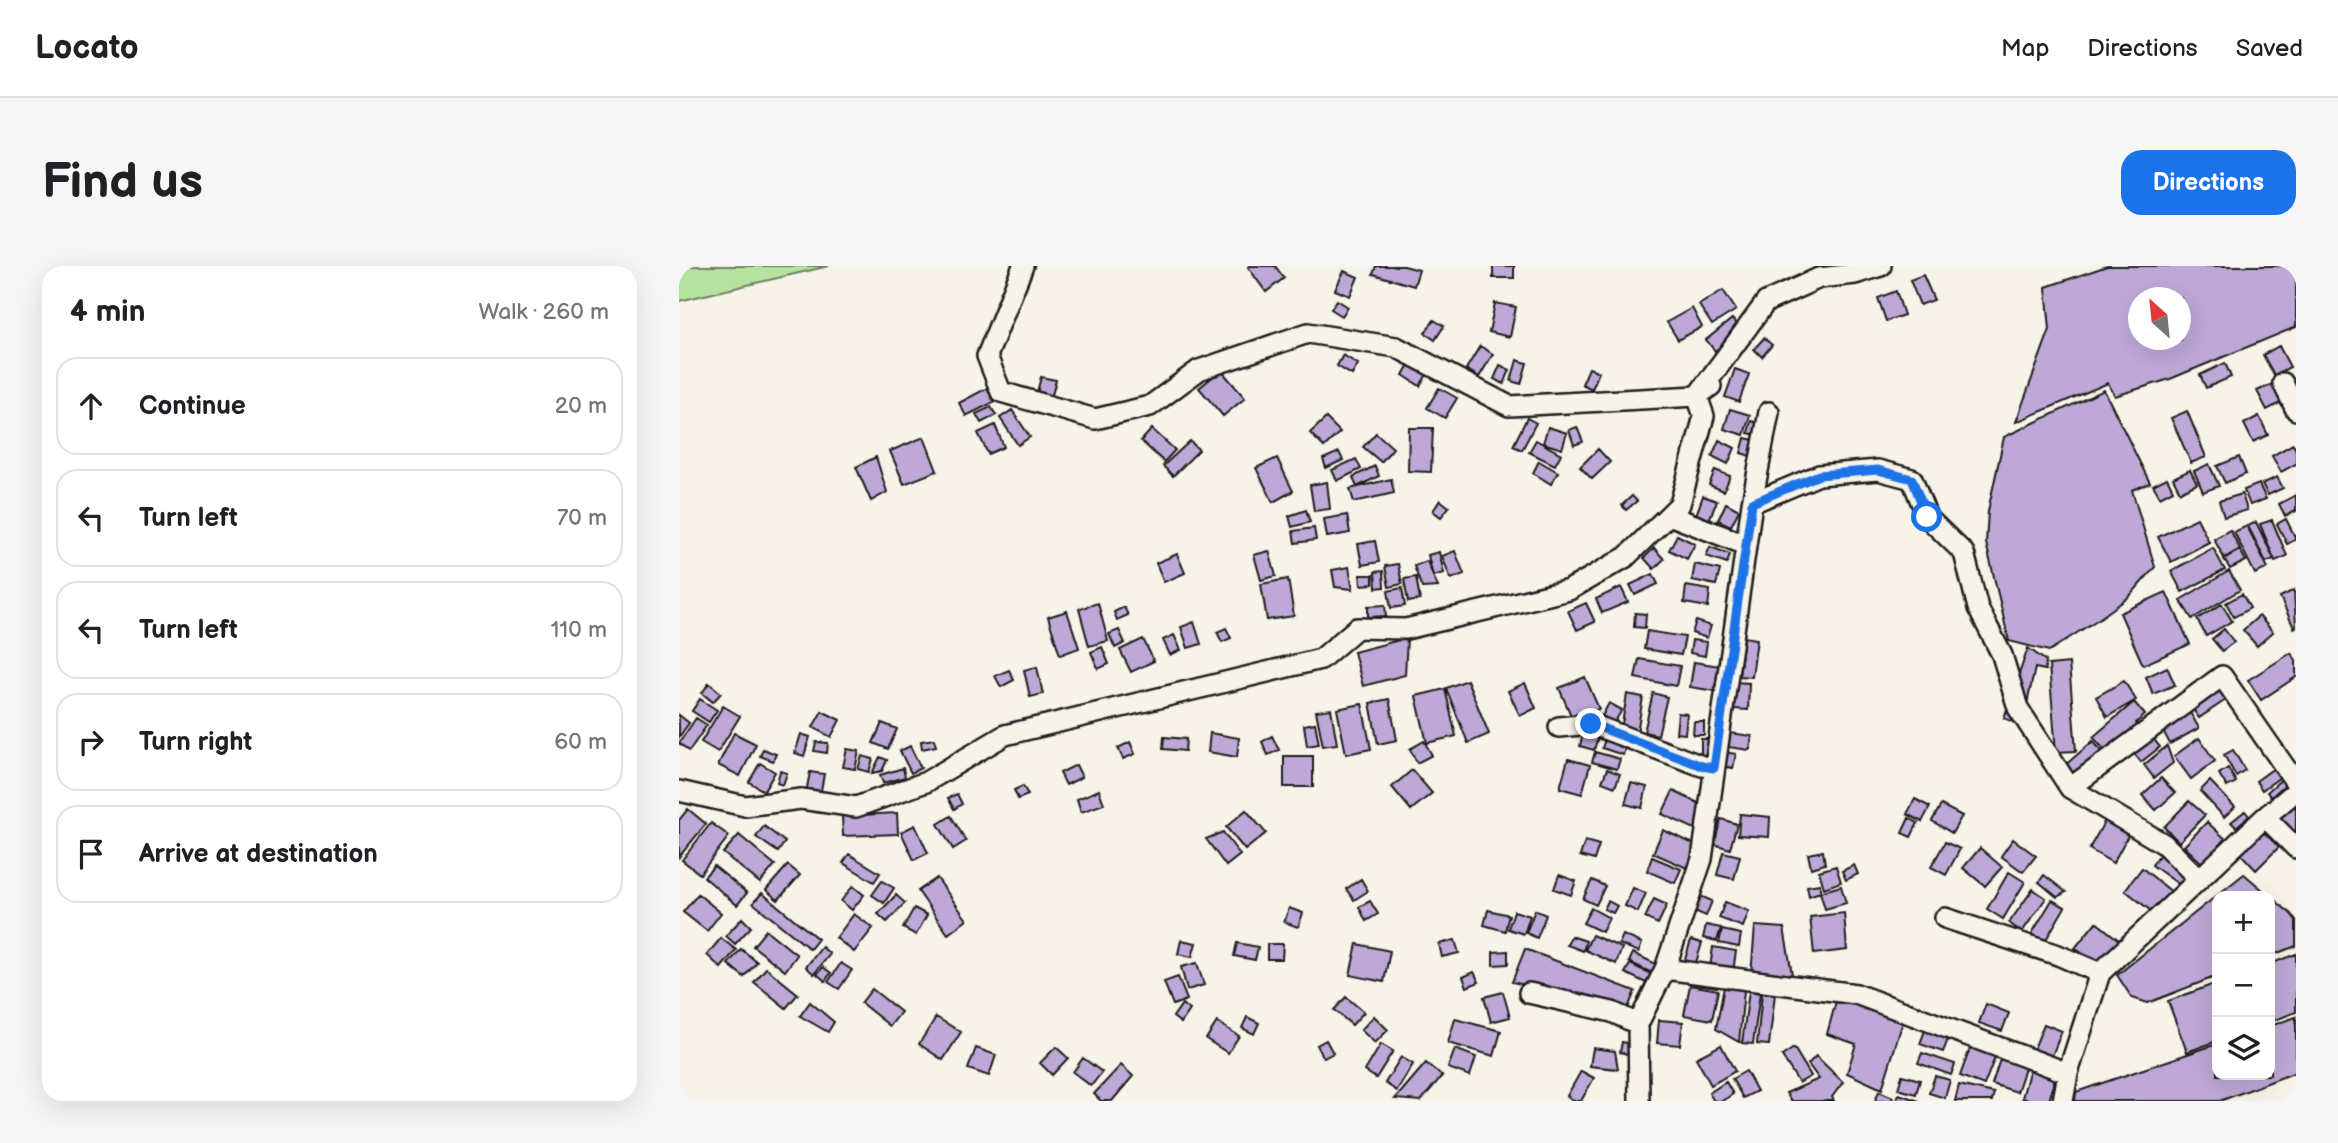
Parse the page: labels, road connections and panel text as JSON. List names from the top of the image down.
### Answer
{
  "north": "top left",
  "page": {
    "header": "Locato",
    "nav": ["Map", "Directions", "Saved"],
    "buttons": "Directions",
    "title": "Find us",
    "heading": ["4 min", "Walk · 260 m"],
    "list": [
      ["Continue", "20 m"],
      ["Turn left", "70 m"],
      ["Turn left", "110 m"],
      ["Turn right", "60 m"],
      "Arrive at destination"
    ],
    "map_buttons": ["+", "−"]
  }
}
